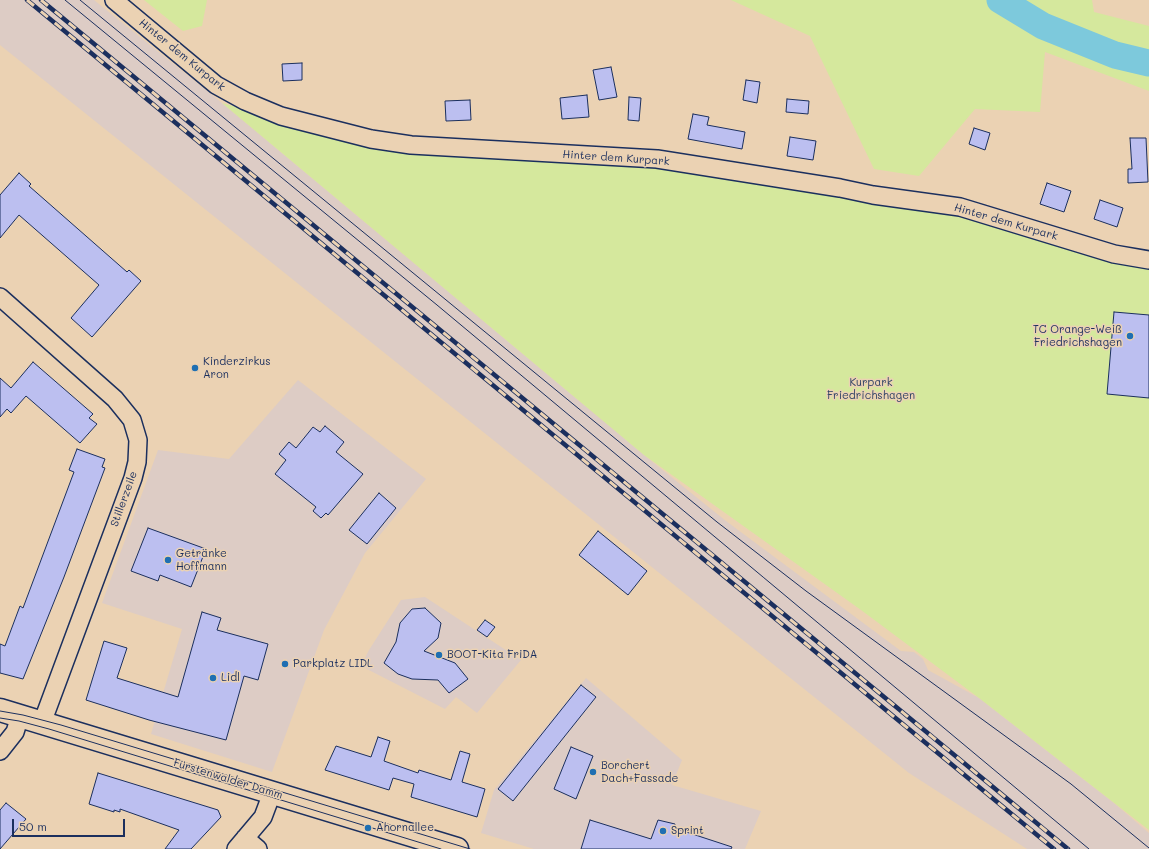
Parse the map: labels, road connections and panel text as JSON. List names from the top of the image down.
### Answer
{
  "streets": {
    "main road": ["Fürstenwalder Damm"],
    "street": ["Hinter dem Kurpark", "Stillerzeile"]
  },
  "crossings": [
    ["Stillerzeile", "Fürstenwalder Damm"]
  ],
  "parks": ["Kurpark Friedrichshagen"],
  "places": [
    "TC Orange-Weiß Friedrichshagen",
    "Kinderzirkus Aron",
    "Getränke Hoffmann",
    "BOOT-Kita FriDA",
    "Parkplatz LIDL",
    "Lidl",
    "Borchert Dach+Fassade",
    "Ahornallee",
    "Sprint"
  ],
  "scale_bar": "50 m"
}
